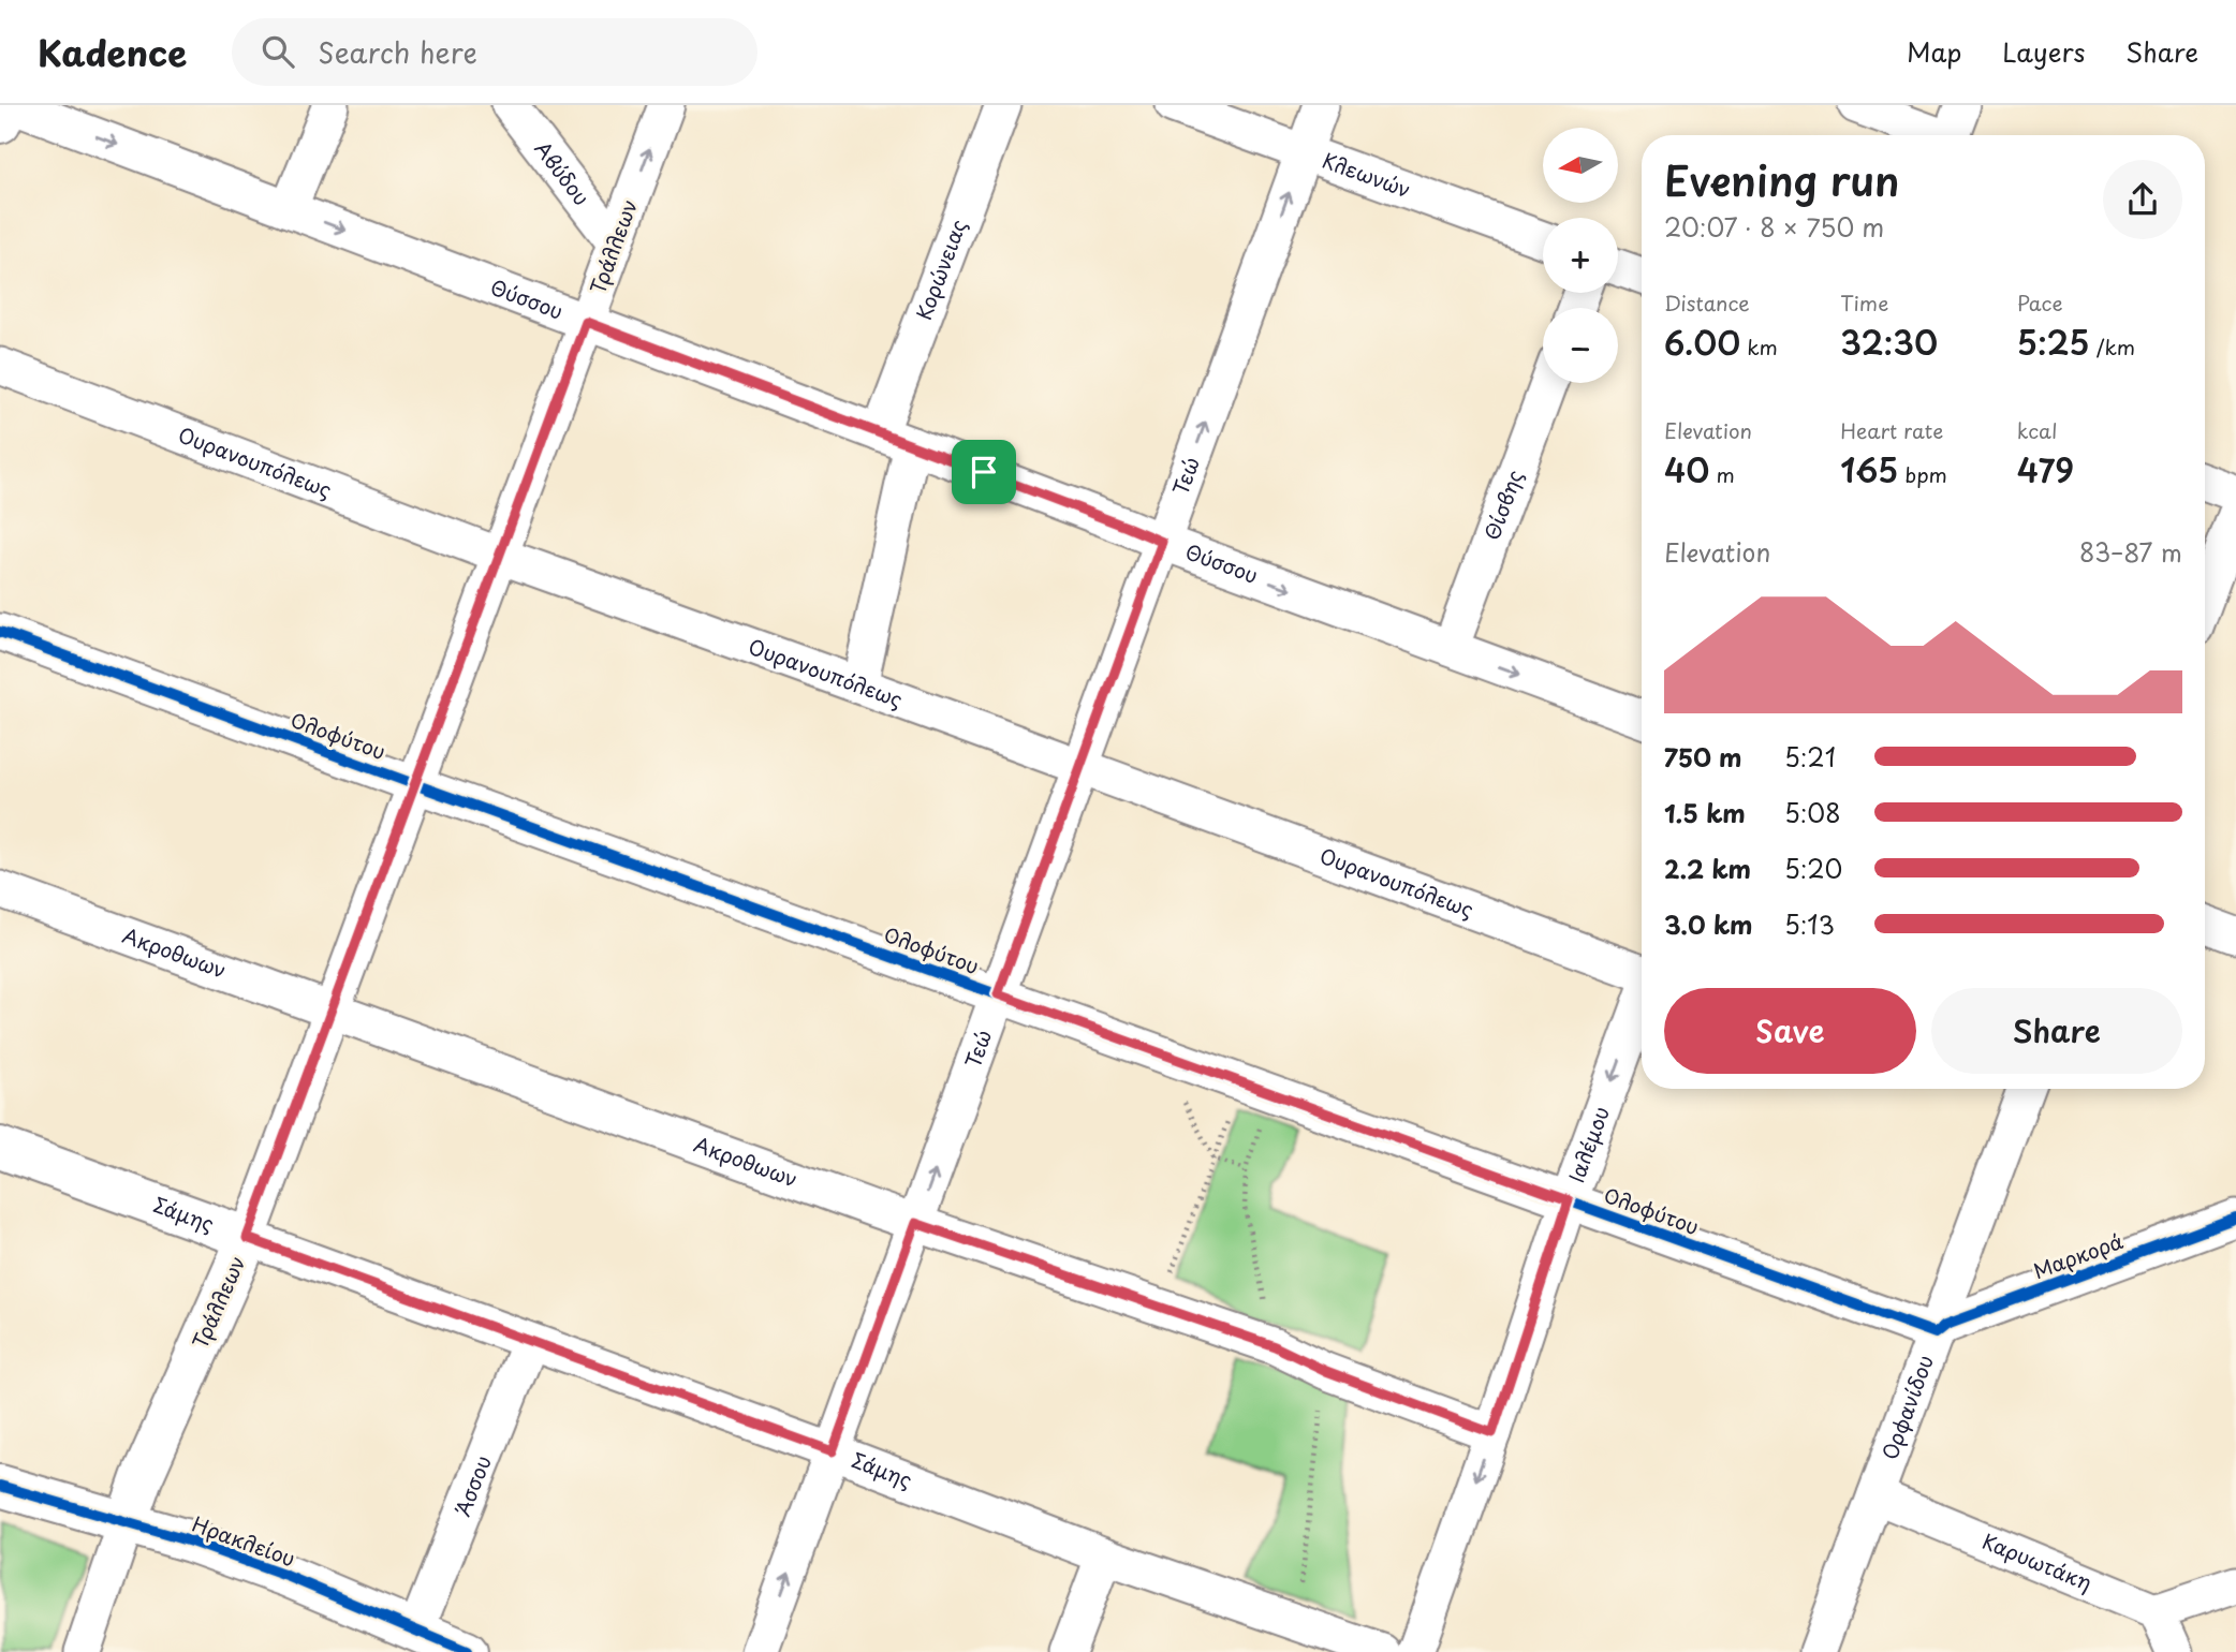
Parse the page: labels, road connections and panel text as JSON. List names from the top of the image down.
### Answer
{
  "streets": {
    "street": [
      "Αβύδου",
      "Κλεωνών",
      "Τράλλεων",
      "Κορώνειας",
      "Θύσσου",
      "Ουρανουπόλεως",
      "Τεώ",
      "Θίσβης",
      "Ολοφύτου",
      "Ακροθωων",
      "Ιαλέμου",
      "Σάμης",
      "Μαρκορά",
      "Ορφανίδου",
      "Άσσου",
      "Ηρακλείου",
      "Καρυωτάκη"
    ]
  },
  "crossings": [
    ["Αβύδου", "Τράλλεων"],
    ["Κλεωνών", "Τεώ"],
    ["Τράλλεων", "Θύσσου"],
    ["Τράλλεων", "Ουρανουπόλεως"],
    ["Τράλλεων", "Ολοφύτου"],
    ["Τράλλεων", "Ακροθωων"],
    ["Τράλλεων", "Σάμης"],
    ["Τράλλεων", "Ηρακλείου"],
    ["Κορώνειας", "Θύσσου"],
    ["Κορώνειας", "Ουρανουπόλεως"],
    ["Θύσσου", "Τεώ"],
    ["Θύσσου", "Θίσβης"],
    ["Ουρανουπόλεως", "Τεώ"],
    ["Τεώ", "Ολοφύτου"],
    ["Τεώ", "Ακροθωων"],
    ["Τεώ", "Σάμης"],
    ["Ολοφύτου", "Ιαλέμου"],
    ["Ολοφύτου", "Μαρκορά"],
    ["Ολοφύτου", "Ορφανίδου"],
    ["Ακροθωων", "Ιαλέμου"],
    ["Σάμης", "Άσσου"],
    ["Μαρκορά", "Ορφανίδου"],
    ["Ορφανίδου", "Καρυωτάκη"],
    ["Άσσου", "Ηρακλείου"]
  ],
  "one_way": ["Θύσσου", "Τεώ", "Ιαλέμου"],
  "north": "left",
  "page": {
    "header": "Kadence",
    "search": "Search here",
    "nav": ["Map", "Layers", "Share"],
    "map_buttons": ["+", "−"],
    "heading": ["Evening run", "20:07 · 8 × 750 m"],
    "stats": [
      ["Distance", "6.00 km"],
      ["Time", "32:30"],
      ["Pace", "5:25 /km"],
      ["Elevation", "40 m"],
      ["Heart rate", "165 bpm"],
      ["kcal", "479"]
    ],
    "chart": ["Elevation", "83–87 m"],
    "list": [
      {
        "name": "750 m",
        "note": "5:21"
      },
      {
        "name": "1.5 km",
        "note": "5:08"
      },
      {
        "name": "2.2 km",
        "note": "5:20"
      },
      {
        "name": "3.0 km",
        "note": "5:13"
      }
    ],
    "buttons": ["Save", "Share"]
  }
}
